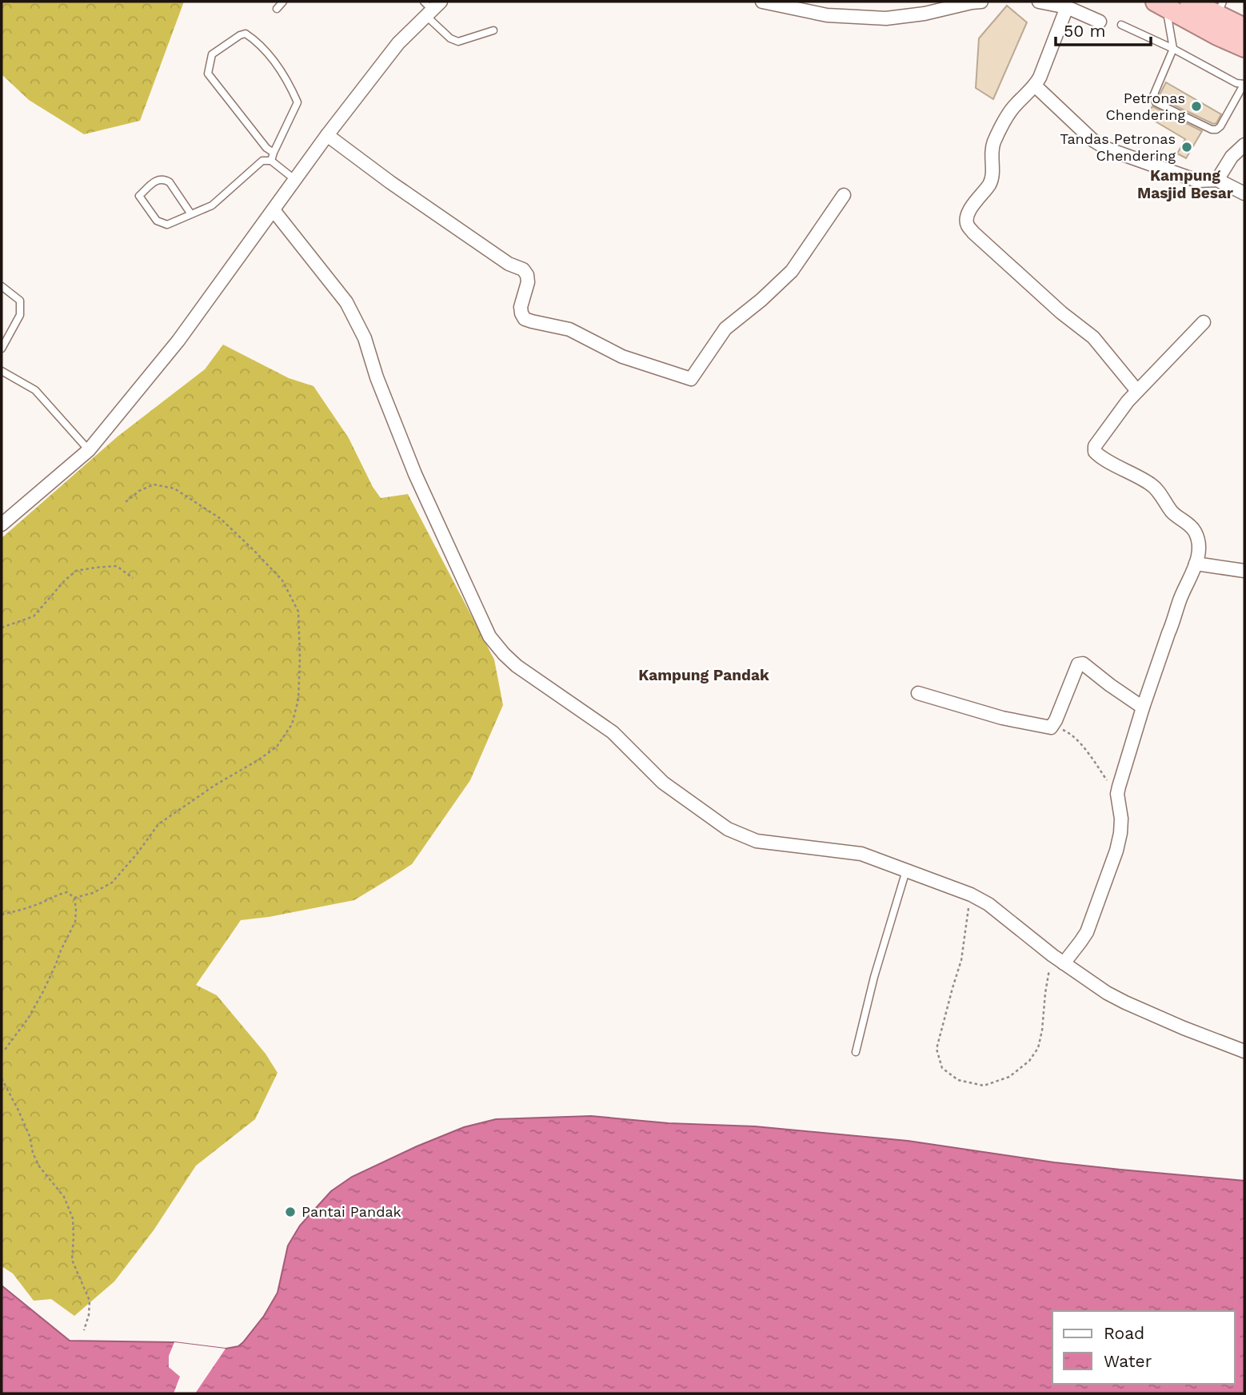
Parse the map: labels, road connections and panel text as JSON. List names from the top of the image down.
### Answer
{
  "districts": ["Kampung Masjid Besar", "Kampung Pandak"],
  "places": ["Petronas Chendering", "Tandas Petronas Chendering", "Pantai Pandak"],
  "legend": ["Road", "Water"],
  "scale_bar": "50 m"
}
